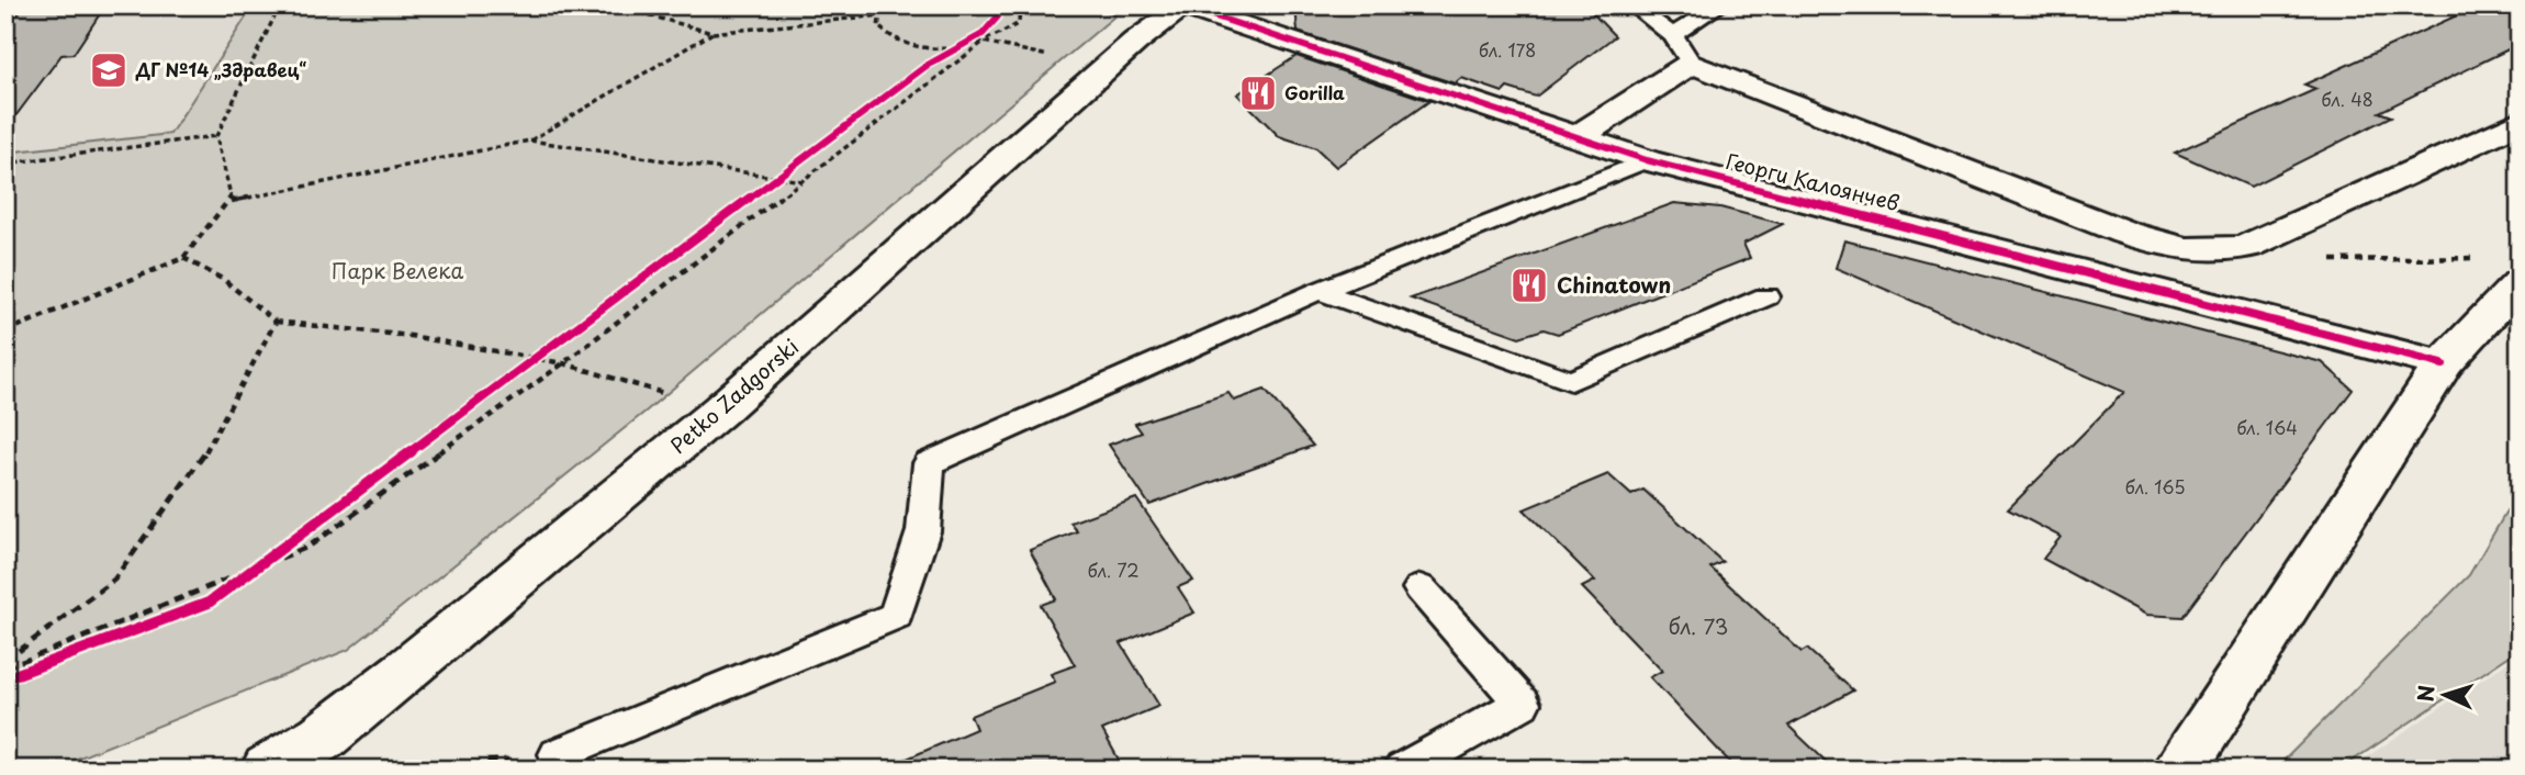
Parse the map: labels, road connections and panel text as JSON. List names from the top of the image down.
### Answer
{
  "streets": {
    "street": ["Георги Калоянчев", "Petko Zadgorski"]
  },
  "crossings": [
    ["Георги Калоянчев", "Petko Zadgorski"]
  ],
  "parks": ["Парк Велека"],
  "places": {
    "school or university": ["ДГ №14 „Здравец“"],
    "restaurant": ["Gorilla", "Chinatown"]
  },
  "house_numbers": [
    "бл. 178",
    "бл. 48",
    "бл. 164",
    "бл. 165",
    "бл. 72",
    "бл. 73"
  ],
  "north": "left"
}
